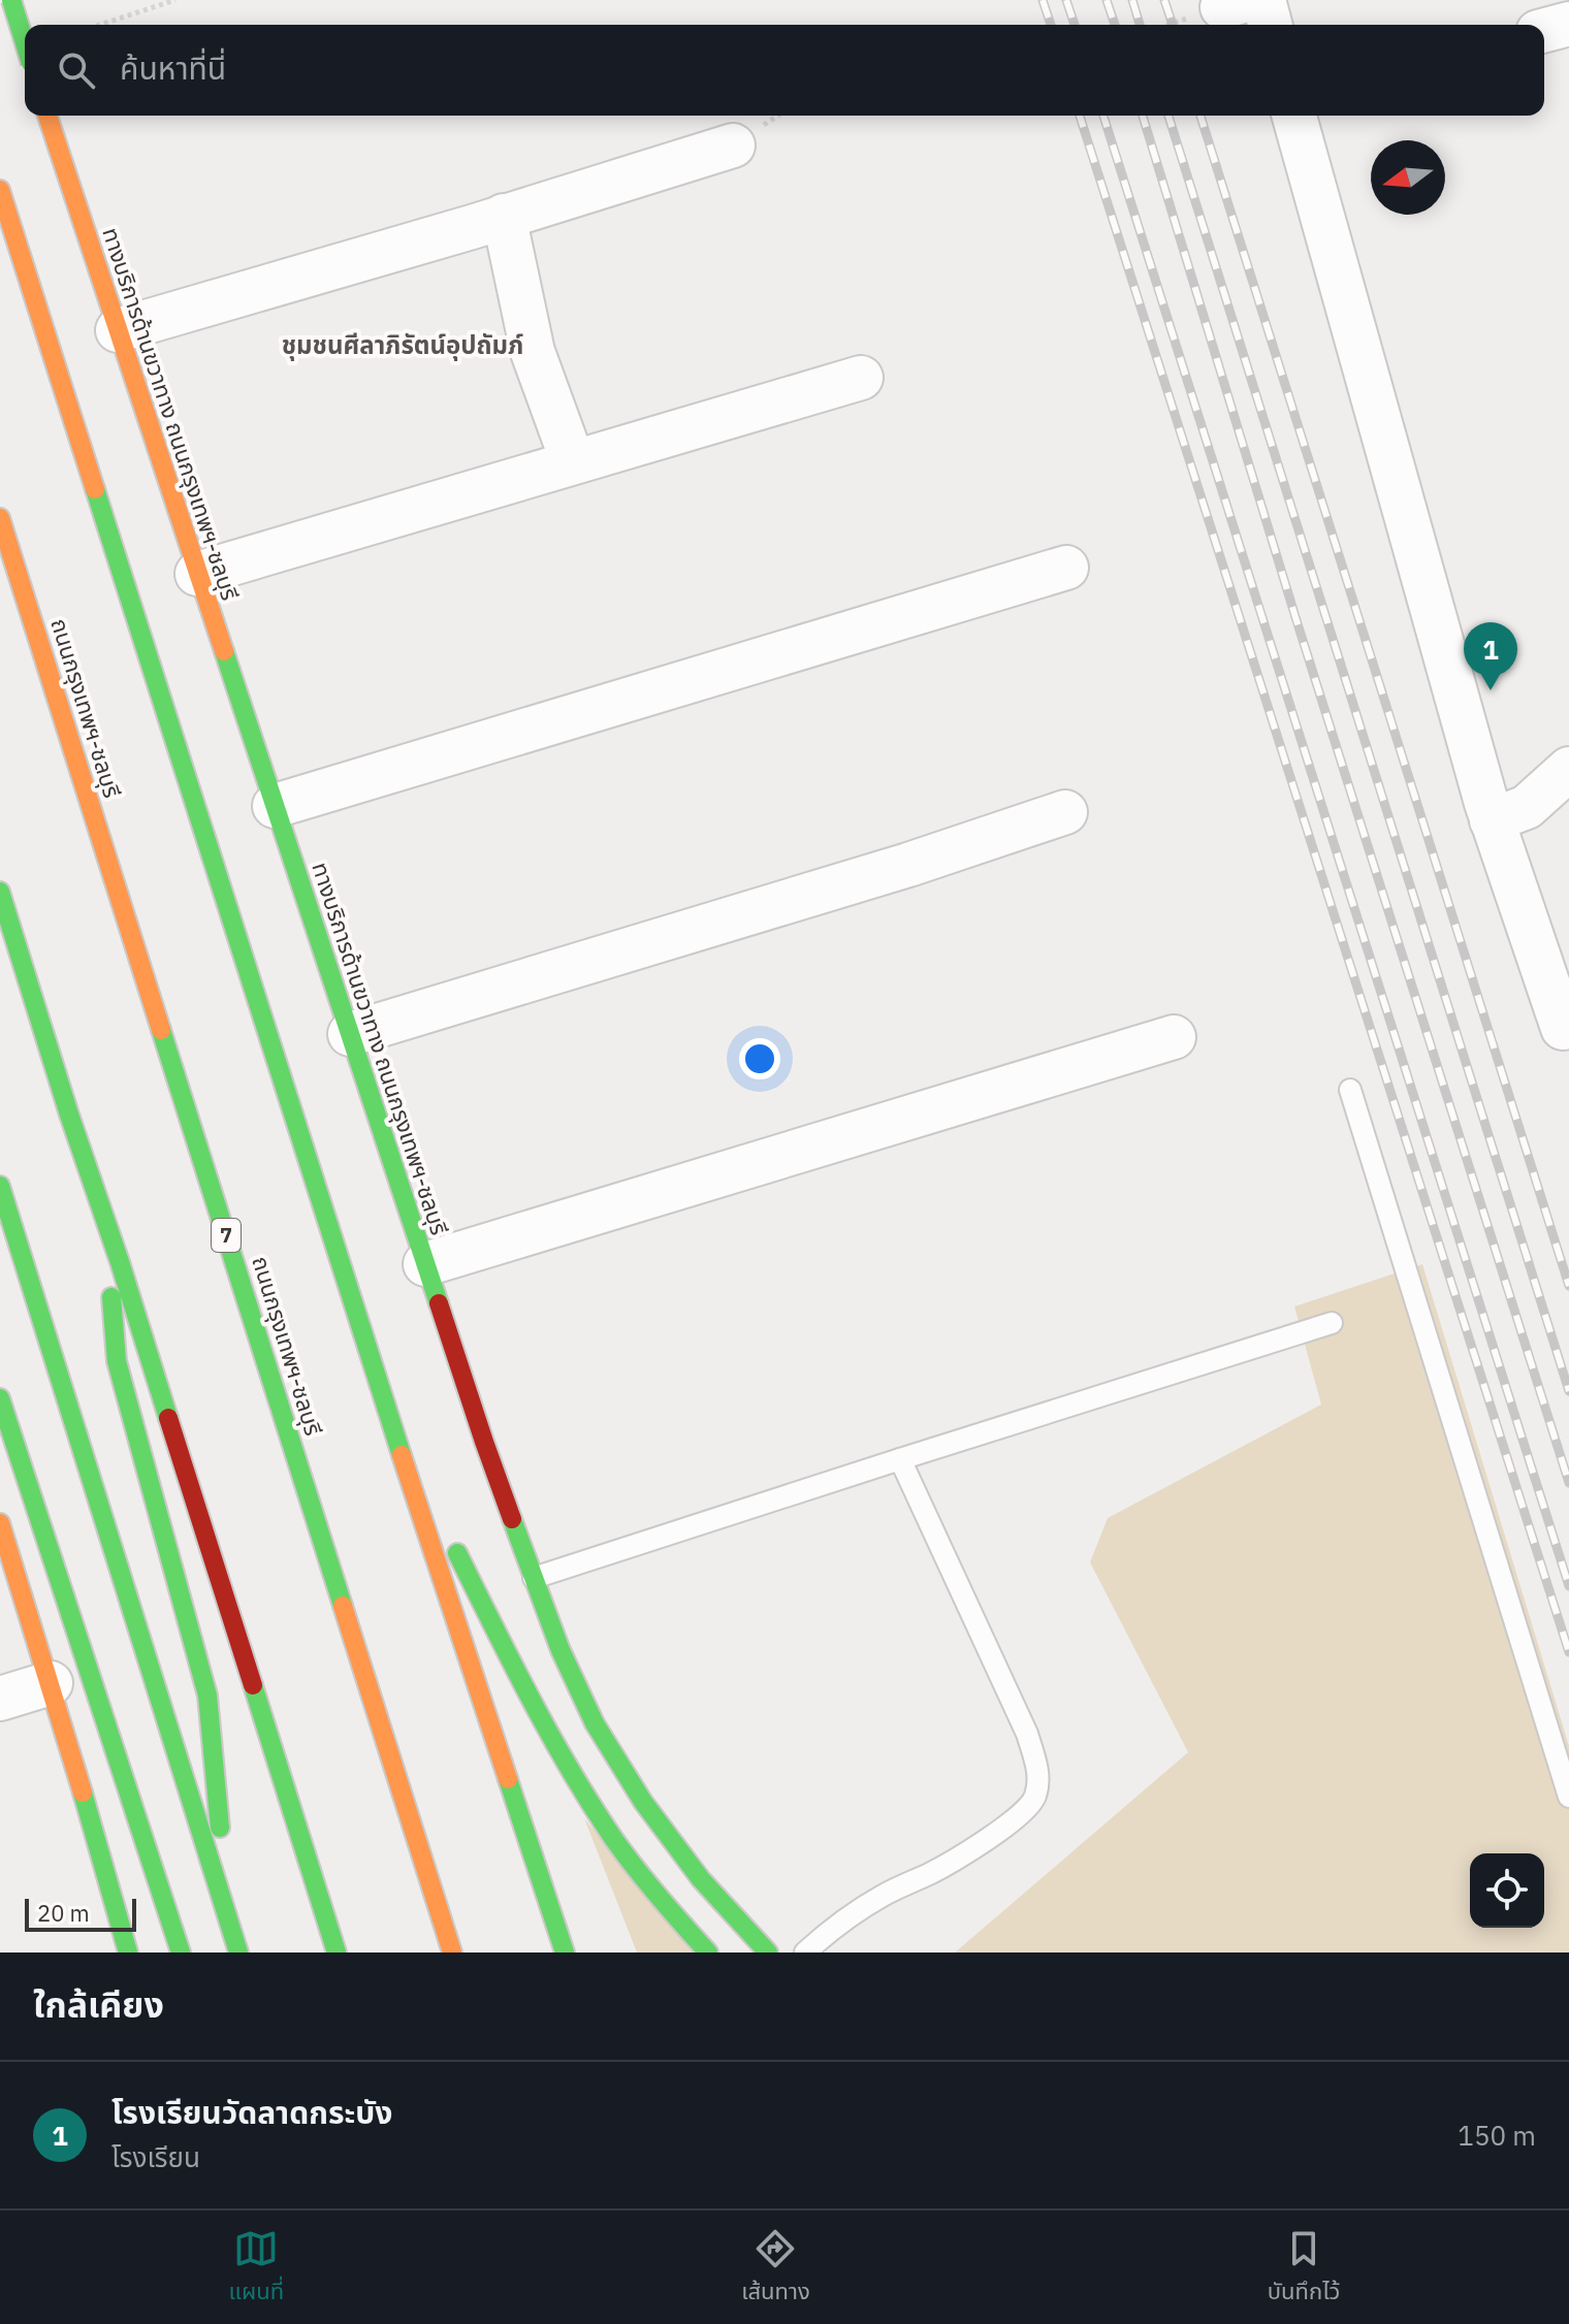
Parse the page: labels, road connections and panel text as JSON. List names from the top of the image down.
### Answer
{
  "streets": {
    "main road": ["ทางบริการด้านขวาทาง ถนนกรุงเทพฯ-ชลบุรี", "ถนนกรุงเทพฯ-ชลบุรี", "7"]
  },
  "districts": ["ชุมชนศีลาภิรัตน์อุปถัมภ์"],
  "scale_bar": "20 m",
  "north": "left",
  "page": {
    "search": "ค้นหาที่นี่",
    "pins": "1",
    "scale": "20 m",
    "heading": "ใกล้เคียง",
    "list": [
      {
        "mark": "1",
        "name": "โรงเรียนวัดลาดกระบัง",
        "note": "โรงเรียน",
        "value": "150 m"
      }
    ],
    "nav": ["แผนที่", "เส้นทาง", "บันทึกไว้"]
  }
}
